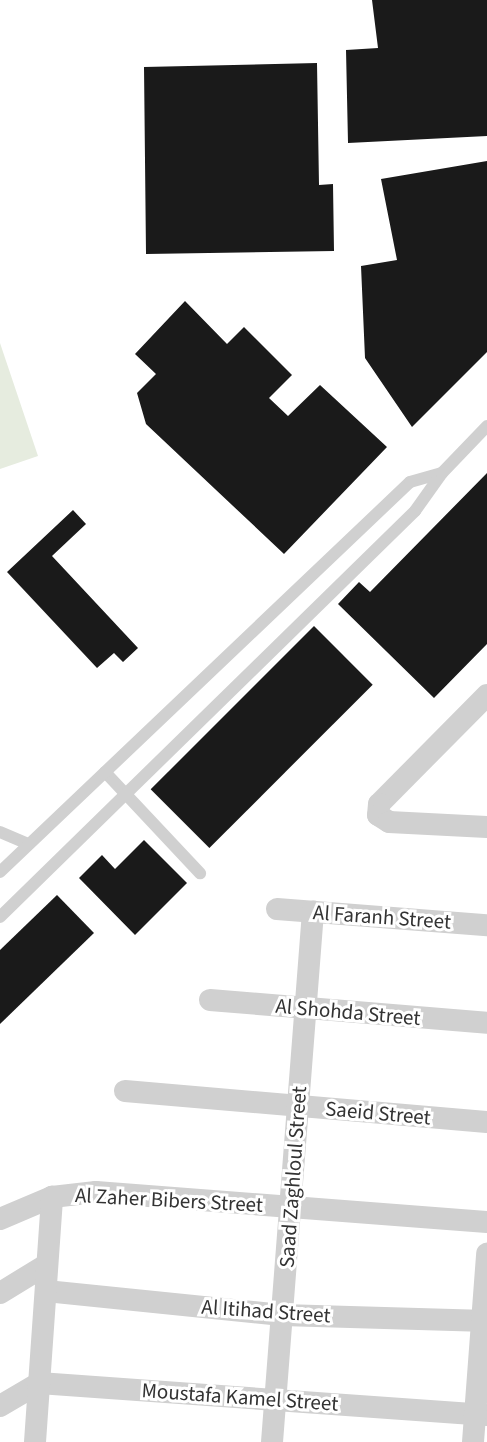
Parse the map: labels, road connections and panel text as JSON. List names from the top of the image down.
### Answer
{
  "streets": {
    "street": [
      "Al Faranh Street",
      "Al Shohda Street",
      "Saeid Street",
      "Saad Zaghloul Street",
      "Al Zaher Bibers Street",
      "Al Itihad Street",
      "Moustafa Kamel Street"
    ]
  },
  "crossings": [
    ["Al Faranh Street", "Saad Zaghloul Street"],
    ["Al Shohda Street", "Saad Zaghloul Street"],
    ["Saeid Street", "Saad Zaghloul Street"],
    ["Saad Zaghloul Street", "Al Zaher Bibers Street"],
    ["Saad Zaghloul Street", "Al Itihad Street"],
    ["Saad Zaghloul Street", "Moustafa Kamel Street"]
  ]
}
